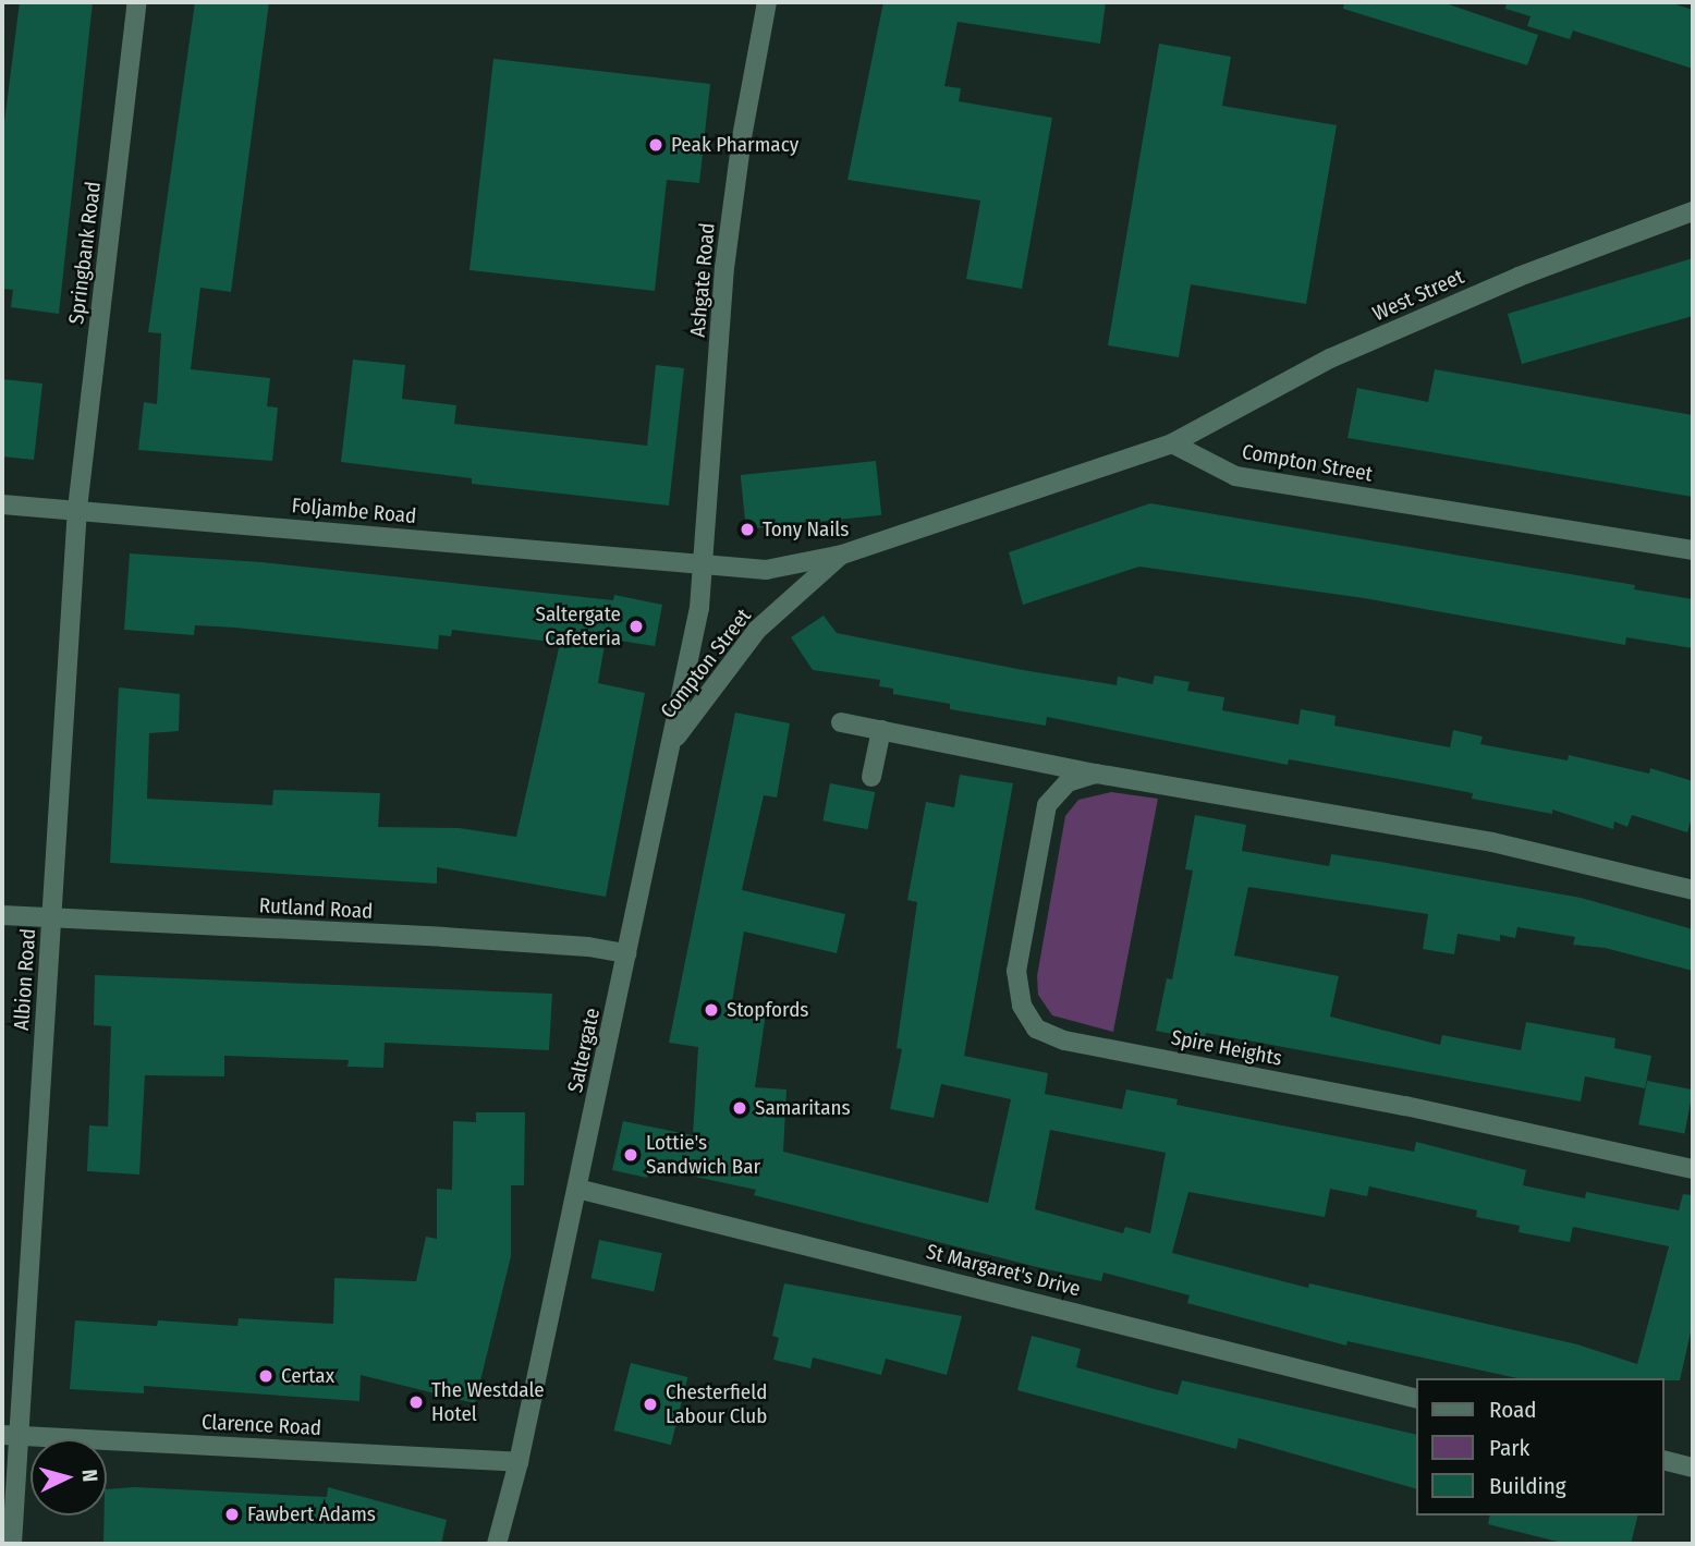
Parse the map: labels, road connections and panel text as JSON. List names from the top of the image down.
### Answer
{
  "streets": {
    "street": [
      "Springbank Road",
      "Ashgate Road",
      "West Street",
      "Compton Street",
      "Foljambe Road",
      "Rutland Road",
      "Albion Road",
      "Spire Heights",
      "Saltergate",
      "St Margaret's Drive",
      "Clarence Road"
    ]
  },
  "crossings": [
    ["Springbank Road", "Foljambe Road"],
    ["Springbank Road", "Albion Road"],
    ["Ashgate Road", "Compton Street"],
    ["Ashgate Road", "Foljambe Road"],
    ["Ashgate Road", "Saltergate"],
    ["West Street", "Compton Street"],
    ["Compton Street", "Foljambe Road"],
    ["Compton Street", "Saltergate"],
    ["Foljambe Road", "Albion Road"],
    ["Foljambe Road", "Saltergate"],
    ["Rutland Road", "Albion Road"],
    ["Rutland Road", "Saltergate"],
    ["Albion Road", "Clarence Road"],
    ["Saltergate", "St Margaret's Drive"],
    ["Saltergate", "Clarence Road"]
  ],
  "places": [
    "Peak Pharmacy",
    "Tony Nails",
    "Saltergate Cafeteria",
    "Stopfords",
    "Samaritans",
    "Lottie's Sandwich Bar",
    "Certax",
    "The Westdale Hotel",
    "Chesterfield Labour Club",
    "Fawbert Adams"
  ],
  "legend": ["Road", "Park", "Building"],
  "north": "right"
}
